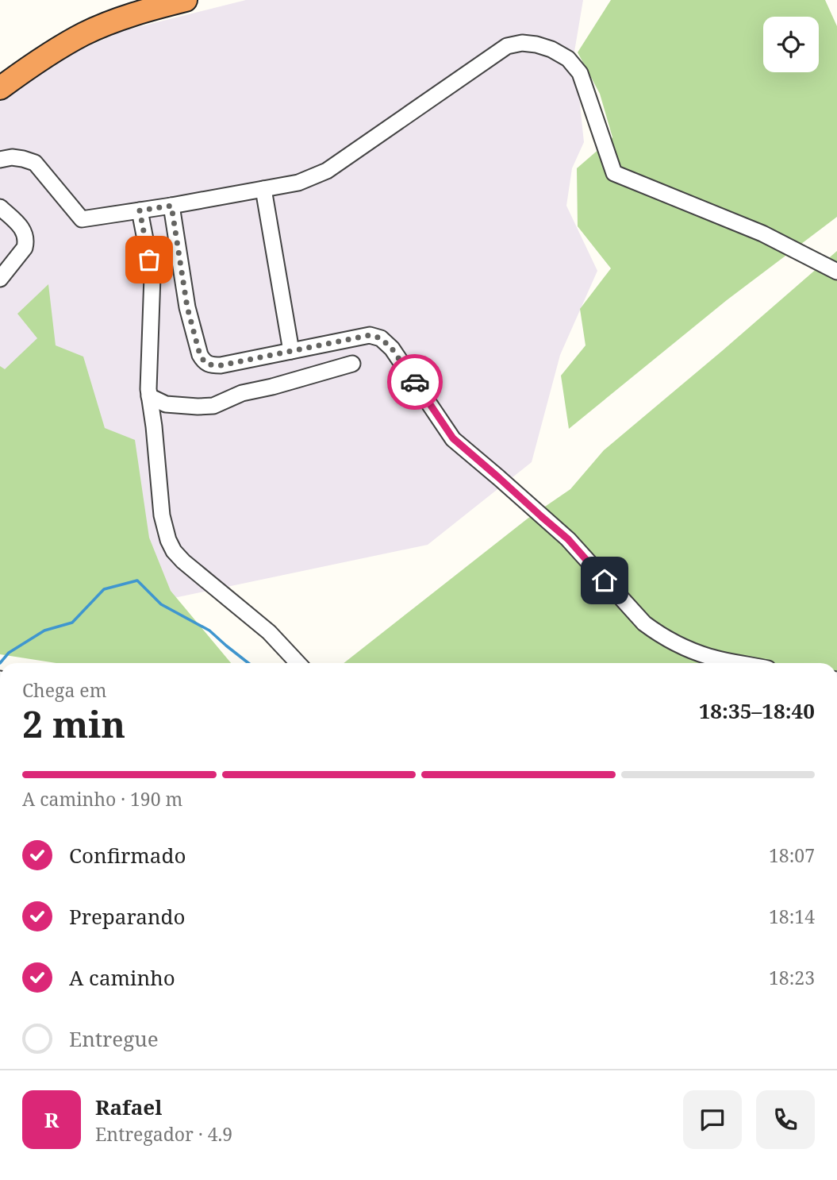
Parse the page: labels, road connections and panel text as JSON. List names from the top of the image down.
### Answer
{
  "page": {
    "heading": ["2 min", "Chega em", "18:35–18:40"],
    "panel": ["Rafael", "Entregador · 4.9"],
    "bar": "A caminho · 190 m",
    "list": [
      ["Confirmado", "18:07"],
      ["Preparando", "18:14"],
      ["A caminho", "18:23"],
      "Entregue"
    ],
    "round": "R"
  }
}
